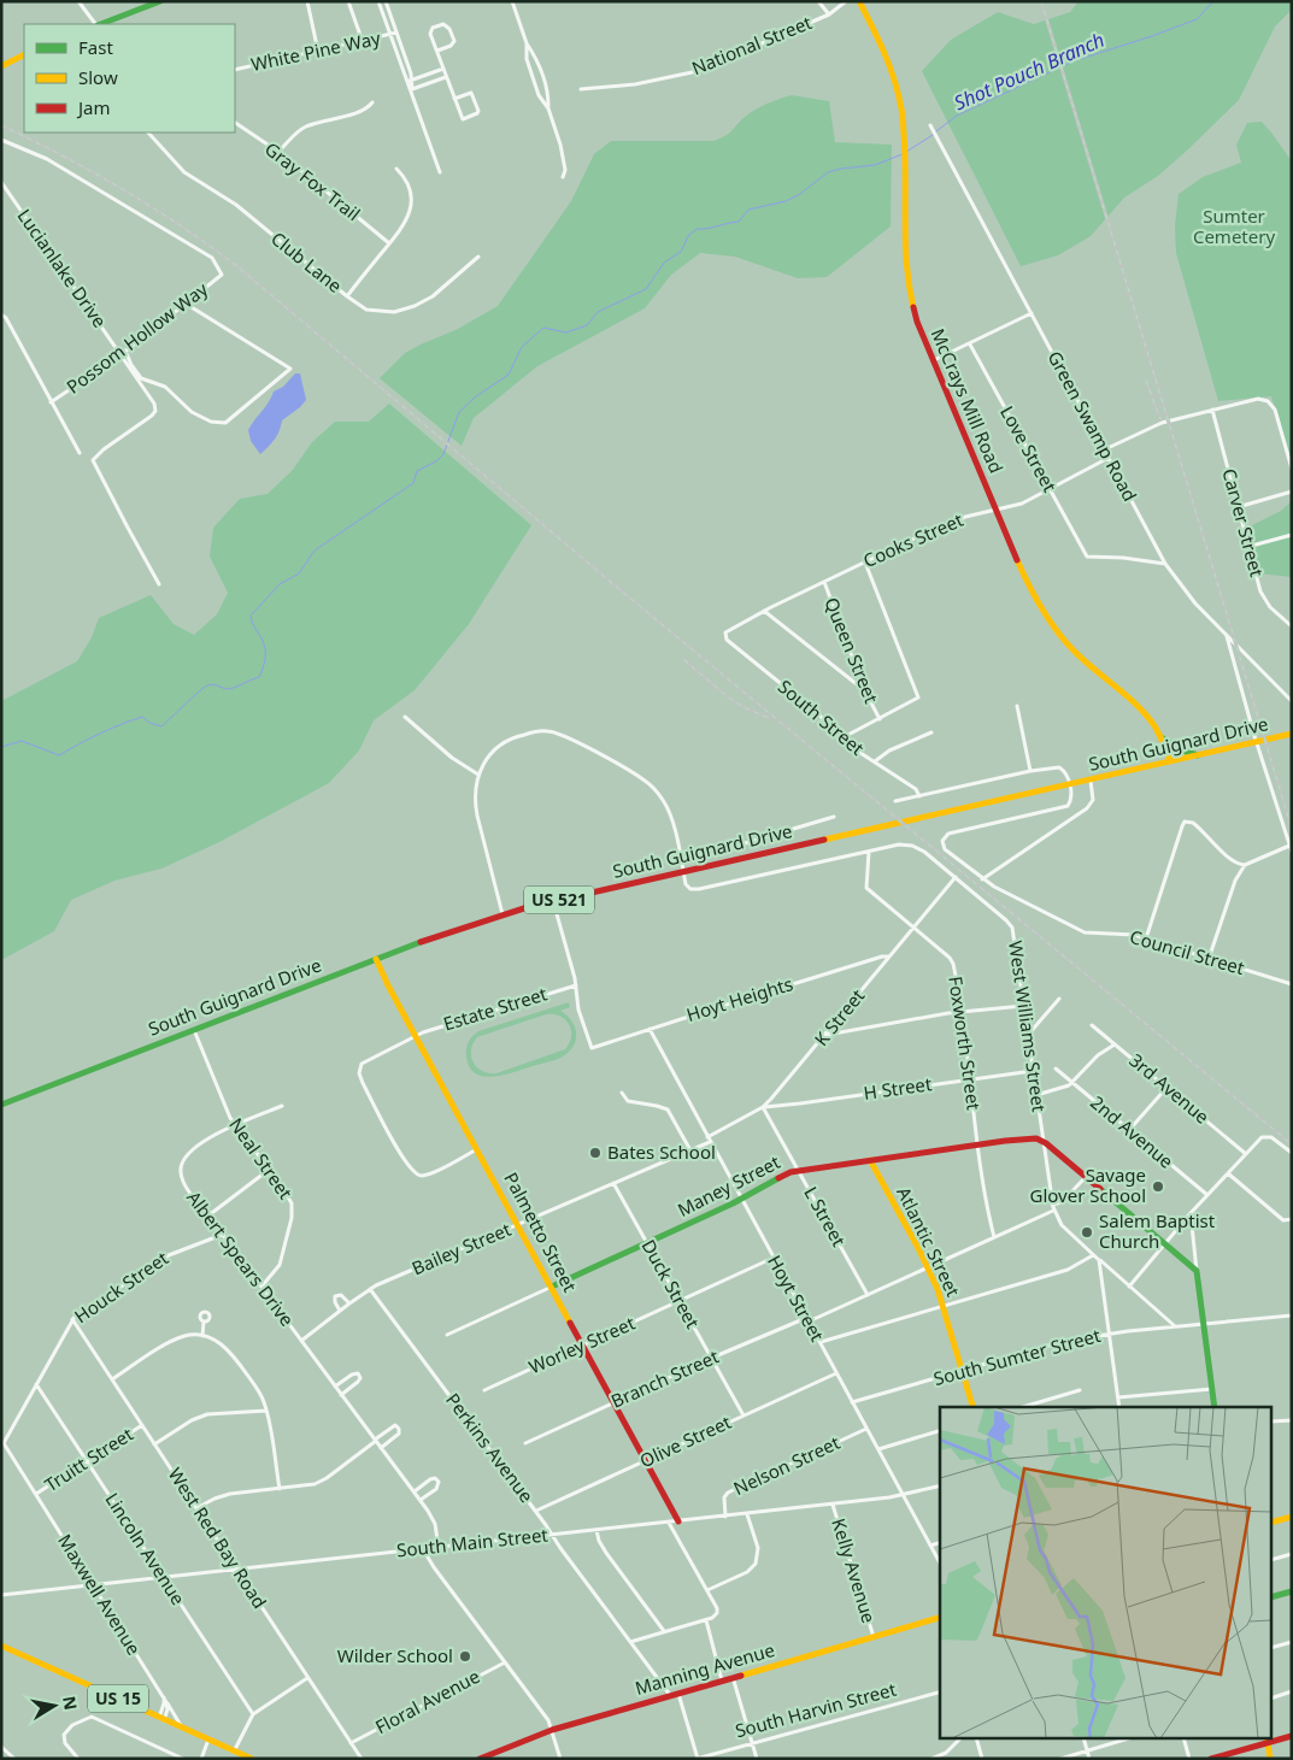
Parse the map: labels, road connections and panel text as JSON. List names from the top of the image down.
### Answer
{
  "streets": {
    "main road": [
      "McCrays Mill Road",
      "South Guignard Drive",
      "US 521",
      "Maney Street",
      "Palmetto Street",
      "Atlantic Street",
      "Manning Avenue",
      "US 15"
    ],
    "street": [
      "National Street",
      "White Pine Way",
      "Gray Fox Trail",
      "Club Lane",
      "Lucianlake Drive",
      "Possom Hollow Way",
      "Green Swamp Road",
      "Love Street",
      "Carver Street",
      "Cooks Street",
      "Queen Street",
      "South Street",
      "Council Street",
      "Hoyt Heights",
      "Estate Street",
      "K Street",
      "West Williams Street",
      "Foxworth Street",
      "H Street",
      "3rd Avenue",
      "2nd Avenue",
      "Neal Street",
      "L Street",
      "Bailey Street",
      "Albert Spears Drive",
      "Duck Street",
      "Houck Street",
      "Hoyt Street",
      "Worley Street",
      "South Sumter Street",
      "Branch Street",
      "Olive Street",
      "Perkins Avenue",
      "Truitt Street",
      "Nelson Street",
      "West Red Bay Road",
      "South Main Street",
      "Lincoln Avenue",
      "Kelly Avenue",
      "Maxwell Avenue",
      "Floral Avenue",
      "South Harvin Street"
    ]
  },
  "crossings": [
    ["Lucianlake Drive", "Possom Hollow Way"],
    ["McCrays Mill Road", "Cooks Street"],
    ["McCrays Mill Road", "South Guignard Drive"],
    ["Green Swamp Road", "Love Street"],
    ["Green Swamp Road", "Cooks Street"],
    ["Love Street", "Cooks Street"],
    ["Cooks Street", "Queen Street"],
    ["Cooks Street", "South Street"],
    ["South Guignard Drive", "Council Street"],
    ["South Guignard Drive", "West Williams Street"],
    ["South Guignard Drive", "Neal Street"],
    ["South Guignard Drive", "Palmetto Street"],
    ["Hoyt Heights", "Estate Street"],
    ["Hoyt Heights", "K Street"],
    ["Hoyt Heights", "Hoyt Street"],
    ["Estate Street", "Palmetto Street"],
    ["K Street", "West Williams Street"],
    ["K Street", "Foxworth Street"],
    ["K Street", "H Street"],
    ["K Street", "L Street"],
    ["K Street", "Bailey Street"],
    ["K Street", "Hoyt Street"],
    ["West Williams Street", "Foxworth Street"],
    ["West Williams Street", "H Street"],
    ["West Williams Street", "Maney Street"],
    ["West Williams Street", "South Sumter Street"],
    ["West Williams Street", "Branch Street"],
    ["Foxworth Street", "H Street"],
    ["Foxworth Street", "Maney Street"],
    ["Foxworth Street", "Branch Street"],
    ["H Street", "L Street"],
    ["Neal Street", "Albert Spears Drive"],
    ["Maney Street", "L Street"],
    ["Maney Street", "Palmetto Street"],
    ["Maney Street", "Atlantic Street"],
    ["Maney Street", "Duck Street"],
    ["Maney Street", "Hoyt Street"],
    ["L Street", "Branch Street"],
    ["Palmetto Street", "Bailey Street"],
    ["Palmetto Street", "Worley Street"],
    ["Palmetto Street", "Branch Street"],
    ["Palmetto Street", "Olive Street"],
    ["Palmetto Street", "South Main Street"],
    ["Atlantic Street", "South Sumter Street"],
    ["Atlantic Street", "Branch Street"],
    ["Bailey Street", "Albert Spears Drive"],
    ["Bailey Street", "Duck Street"],
    ["Bailey Street", "Hoyt Street"],
    ["Bailey Street", "Perkins Avenue"],
    ["Albert Spears Drive", "Houck Street"],
    ["Albert Spears Drive", "South Main Street"],
    ["Duck Street", "Worley Street"],
    ["Duck Street", "Branch Street"],
    ["Duck Street", "Olive Street"],
    ["Houck Street", "Truitt Street"],
    ["Houck Street", "West Red Bay Road"],
    ["Houck Street", "Lincoln Avenue"],
    ["Houck Street", "Maxwell Avenue"],
    ["Hoyt Street", "Worley Street"],
    ["Hoyt Street", "South Sumter Street"],
    ["Hoyt Street", "Branch Street"],
    ["Hoyt Street", "Olive Street"],
    ["Hoyt Street", "Nelson Street"],
    ["Hoyt Street", "South Main Street"],
    ["Olive Street", "Perkins Avenue"],
    ["Perkins Avenue", "South Main Street"],
    ["Perkins Avenue", "Manning Avenue"],
    ["Truitt Street", "West Red Bay Road"],
    ["Truitt Street", "Lincoln Avenue"],
    ["Truitt Street", "Maxwell Avenue"],
    ["Nelson Street", "South Main Street"],
    ["West Red Bay Road", "South Main Street"],
    ["West Red Bay Road", "Floral Avenue"],
    ["South Main Street", "Lincoln Avenue"],
    ["South Main Street", "Kelly Avenue"],
    ["South Main Street", "Maxwell Avenue"],
    ["Kelly Avenue", "Manning Avenue"],
    ["Maxwell Avenue", "US 15"]
  ],
  "water": ["Shot Pouch Branch"],
  "parks": ["Sumter Cemetery"],
  "places": [
    "Bates School",
    "Savage Glover School",
    "Salem Baptist Church",
    "Wilder School"
  ],
  "legend": ["Fast", "Slow", "Jam"],
  "north": "right"
}
